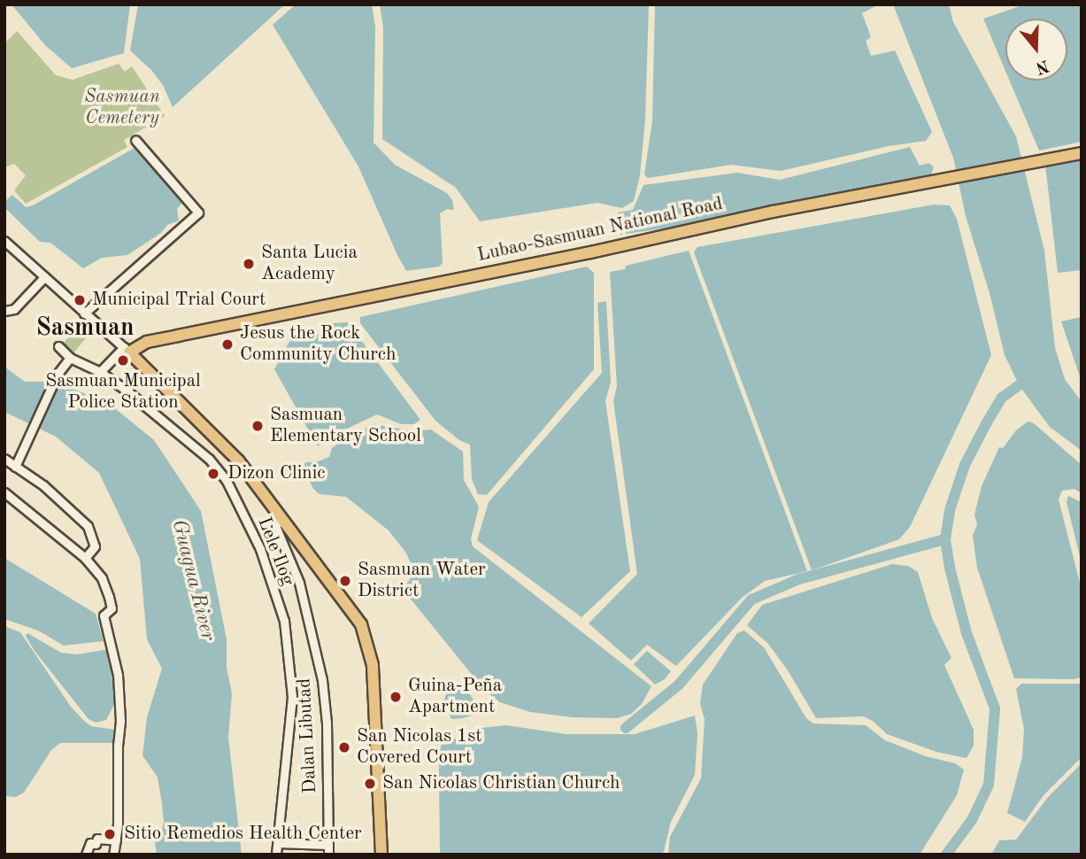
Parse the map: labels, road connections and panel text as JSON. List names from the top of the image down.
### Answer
{
  "streets": {
    "main road": ["Lubao-Sasmuan National Road"],
    "street": ["Lele Ilog", "Dalan Libutad"]
  },
  "districts": ["Sasmuan"],
  "water": ["Guagua River"],
  "parks": ["Sasmuan Cemetery"],
  "places": [
    "Santa Lucia Academy",
    "Municipal Trial Court",
    "Jesus the Rock Community Church",
    "Sasmuan Municipal Police Station",
    "Sasmuan Elementary School",
    "Dizon Clinic",
    "Sasmuan Water District",
    "Guina-Peña Apartment",
    "San Nicolas 1st Covered Court",
    "San Nicolas Christian Church",
    "Sitio Remedios Health Center"
  ],
  "north": "bottom"
}
